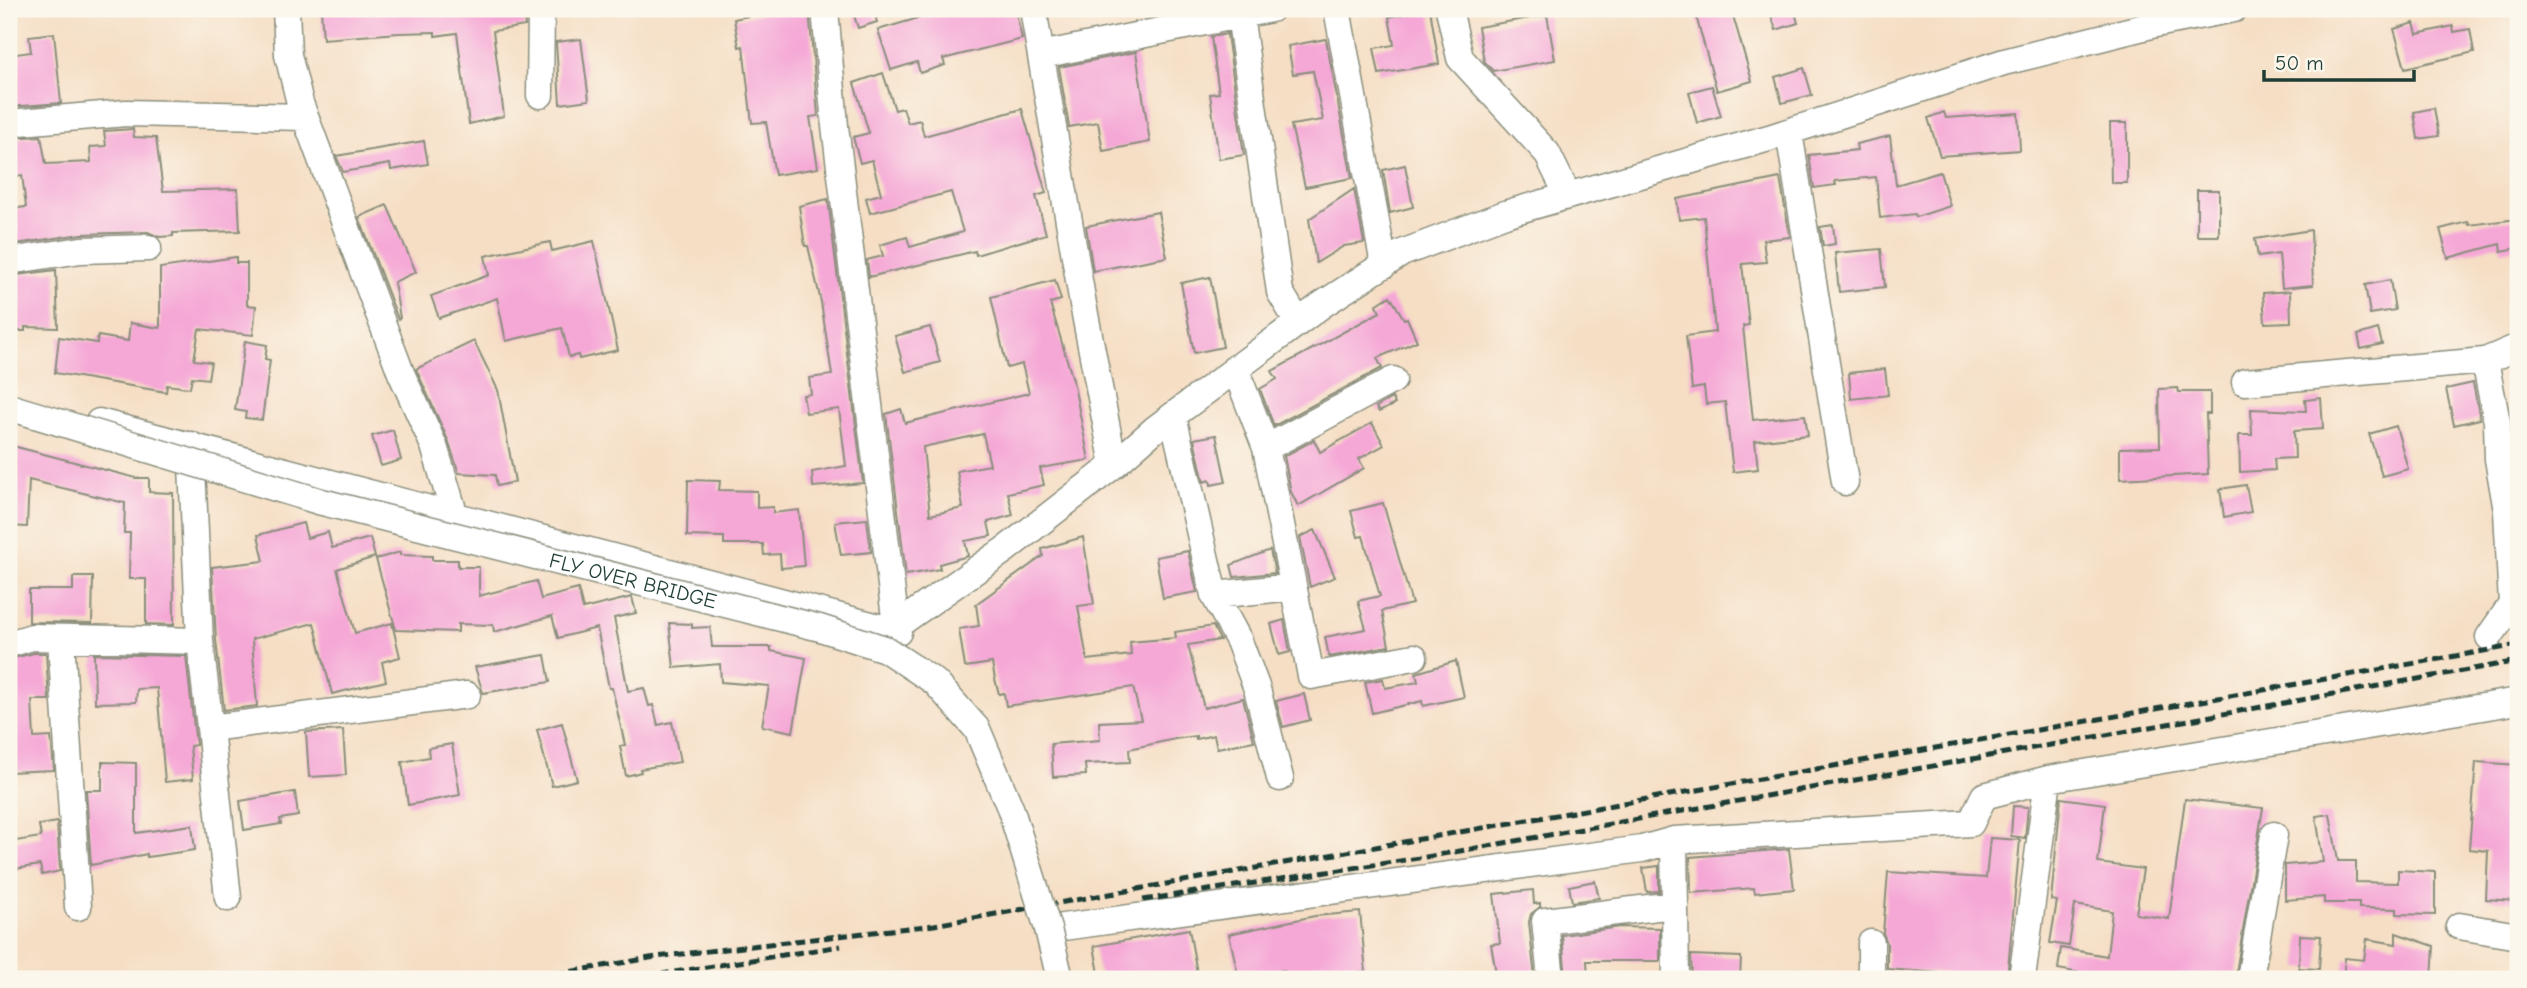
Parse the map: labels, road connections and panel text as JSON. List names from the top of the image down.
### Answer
{
  "streets": {
    "street": ["FLY OVER BRIDGE"]
  },
  "scale_bar": "50 m"
}
